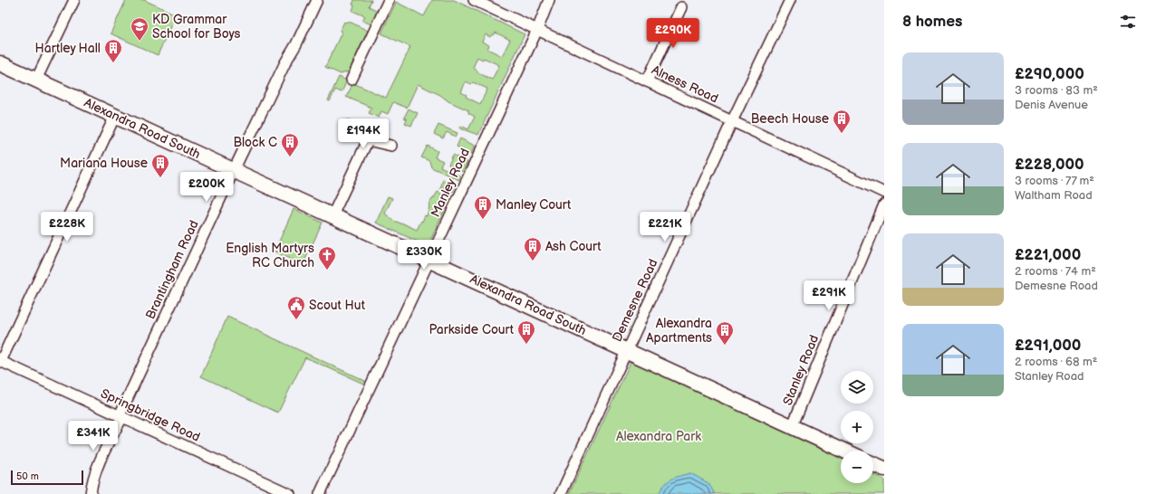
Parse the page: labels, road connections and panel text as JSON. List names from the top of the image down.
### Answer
{
  "streets": {
    "street": [
      "Alness Road",
      "Alexandra Road South",
      "Manley Road",
      "Brantingham Road",
      "Demesne Road",
      "Stanley Road",
      "Springbridge Road"
    ]
  },
  "crossings": [
    ["Alness Road", "Manley Road"],
    ["Alness Road", "Demesne Road"],
    ["Alexandra Road South", "Manley Road"],
    ["Alexandra Road South", "Brantingham Road"],
    ["Alexandra Road South", "Demesne Road"],
    ["Alexandra Road South", "Stanley Road"],
    ["Brantingham Road", "Springbridge Road"]
  ],
  "parks": ["Alexandra Park"],
  "places": {
    "school or university": ["KD Grammar School for Boys"],
    "building": [
      "Hartley Hall",
      "Beech House",
      "Block C",
      "Mariana House",
      "Manley Court",
      "Ash Court",
      "Parkside Court",
      "Alexandra Apartments"
    ],
    "church": ["English Martyrs RC Church"],
    "public building": ["Scout Hut"]
  },
  "scale_bar": "50 m",
  "page": {
    "heading": "8 homes",
    "price": [
      "£290K",
      "£194K",
      "£200K",
      "£228K",
      "£221K",
      "£330K",
      "£291K",
      "£341K"
    ],
    "list": [
      {
        "name": "£290,000",
        "note": "3 rooms · 83 m² · Denis Avenue"
      },
      {
        "name": "£228,000",
        "note": "3 rooms · 77 m² · Waltham Road"
      },
      {
        "name": "£221,000",
        "note": "2 rooms · 74 m² · Demesne Road"
      },
      {
        "name": "£291,000",
        "note": "2 rooms · 68 m² · Stanley Road"
      }
    ],
    "map_buttons": ["+", "−"],
    "scale": "50 m"
  }
}
